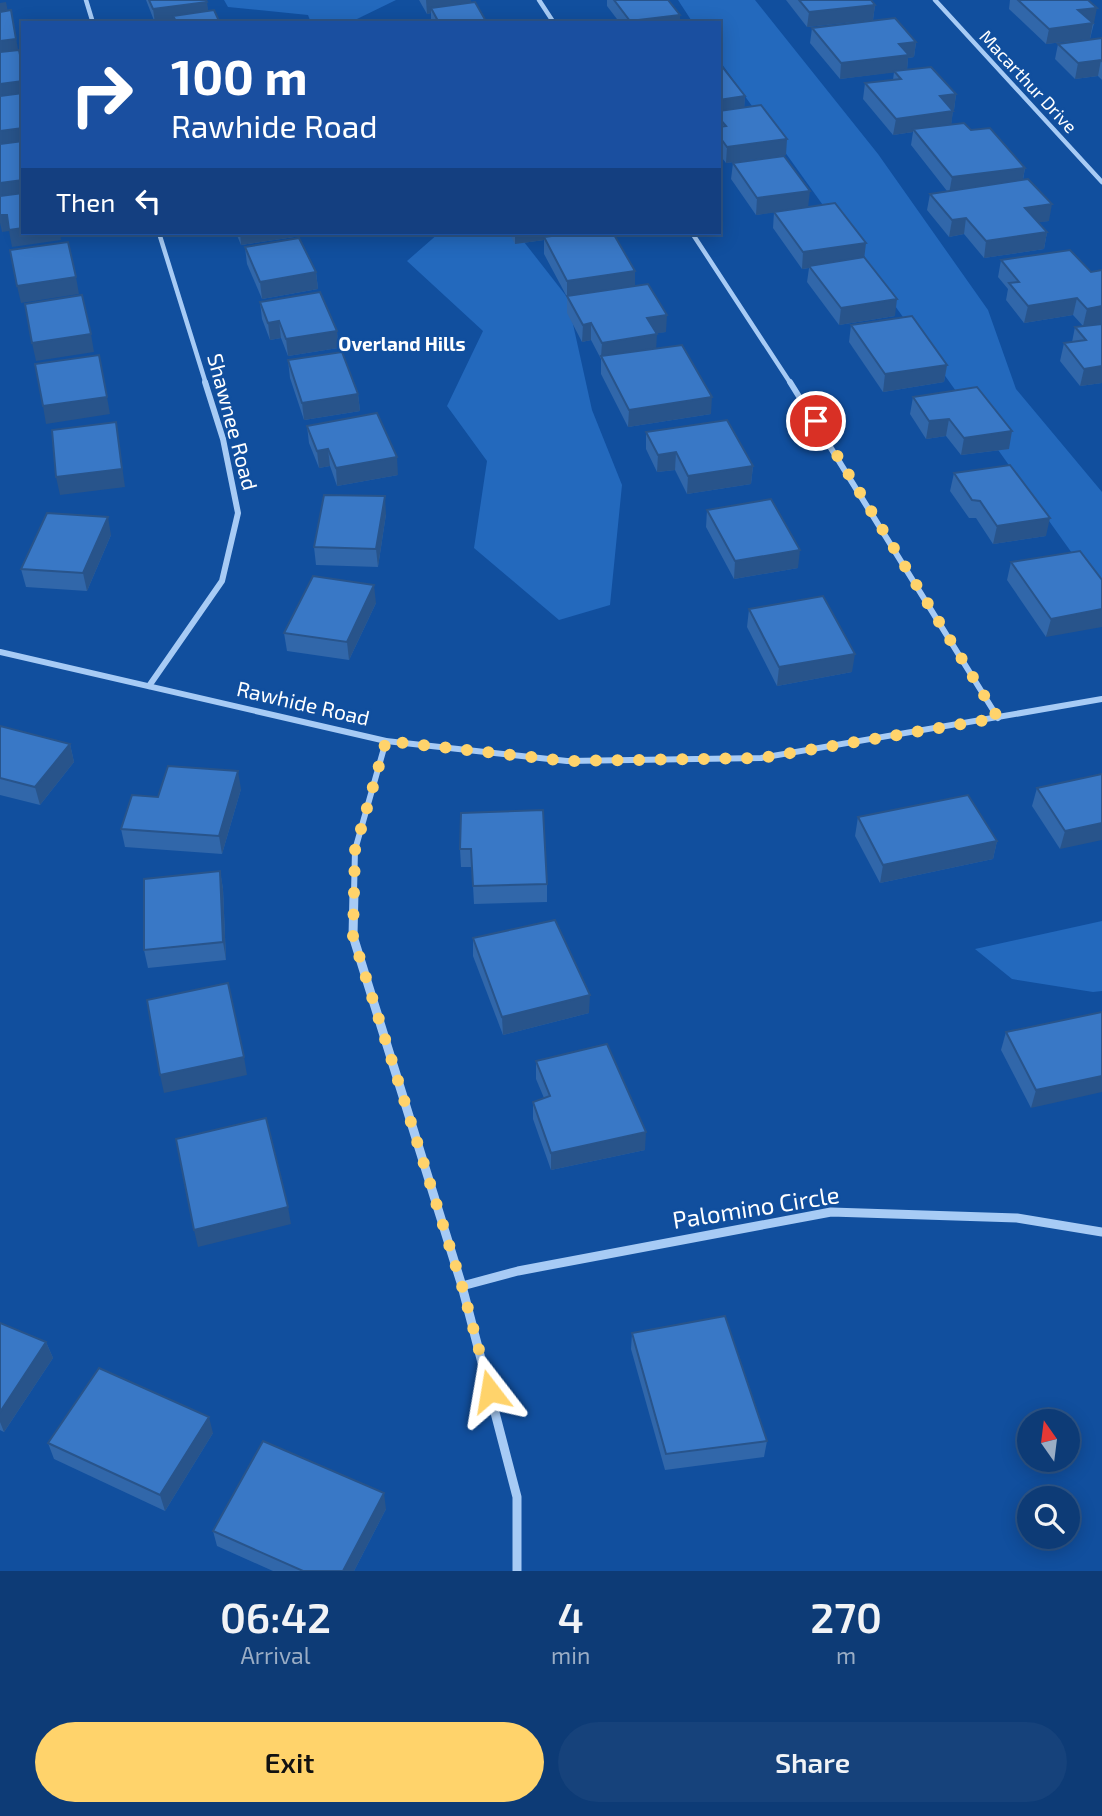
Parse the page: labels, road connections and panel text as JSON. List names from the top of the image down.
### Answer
{
  "streets": {
    "street": [
      "Macarthur Drive",
      "Shawnee Road",
      "Rawhide Road",
      "Palomino Circle"
    ]
  },
  "crossings": [
    ["Shawnee Road", "Rawhide Road"]
  ],
  "districts": ["Overland Hills"],
  "north": "top",
  "page": {
    "turn": ["100 m", "Rawhide Road"],
    "then": "Then",
    "eta": [
      "06:42",
      "Arrival",
      "4",
      "min",
      "270",
      "m"
    ],
    "buttons": ["Exit", "Share"]
  }
}
